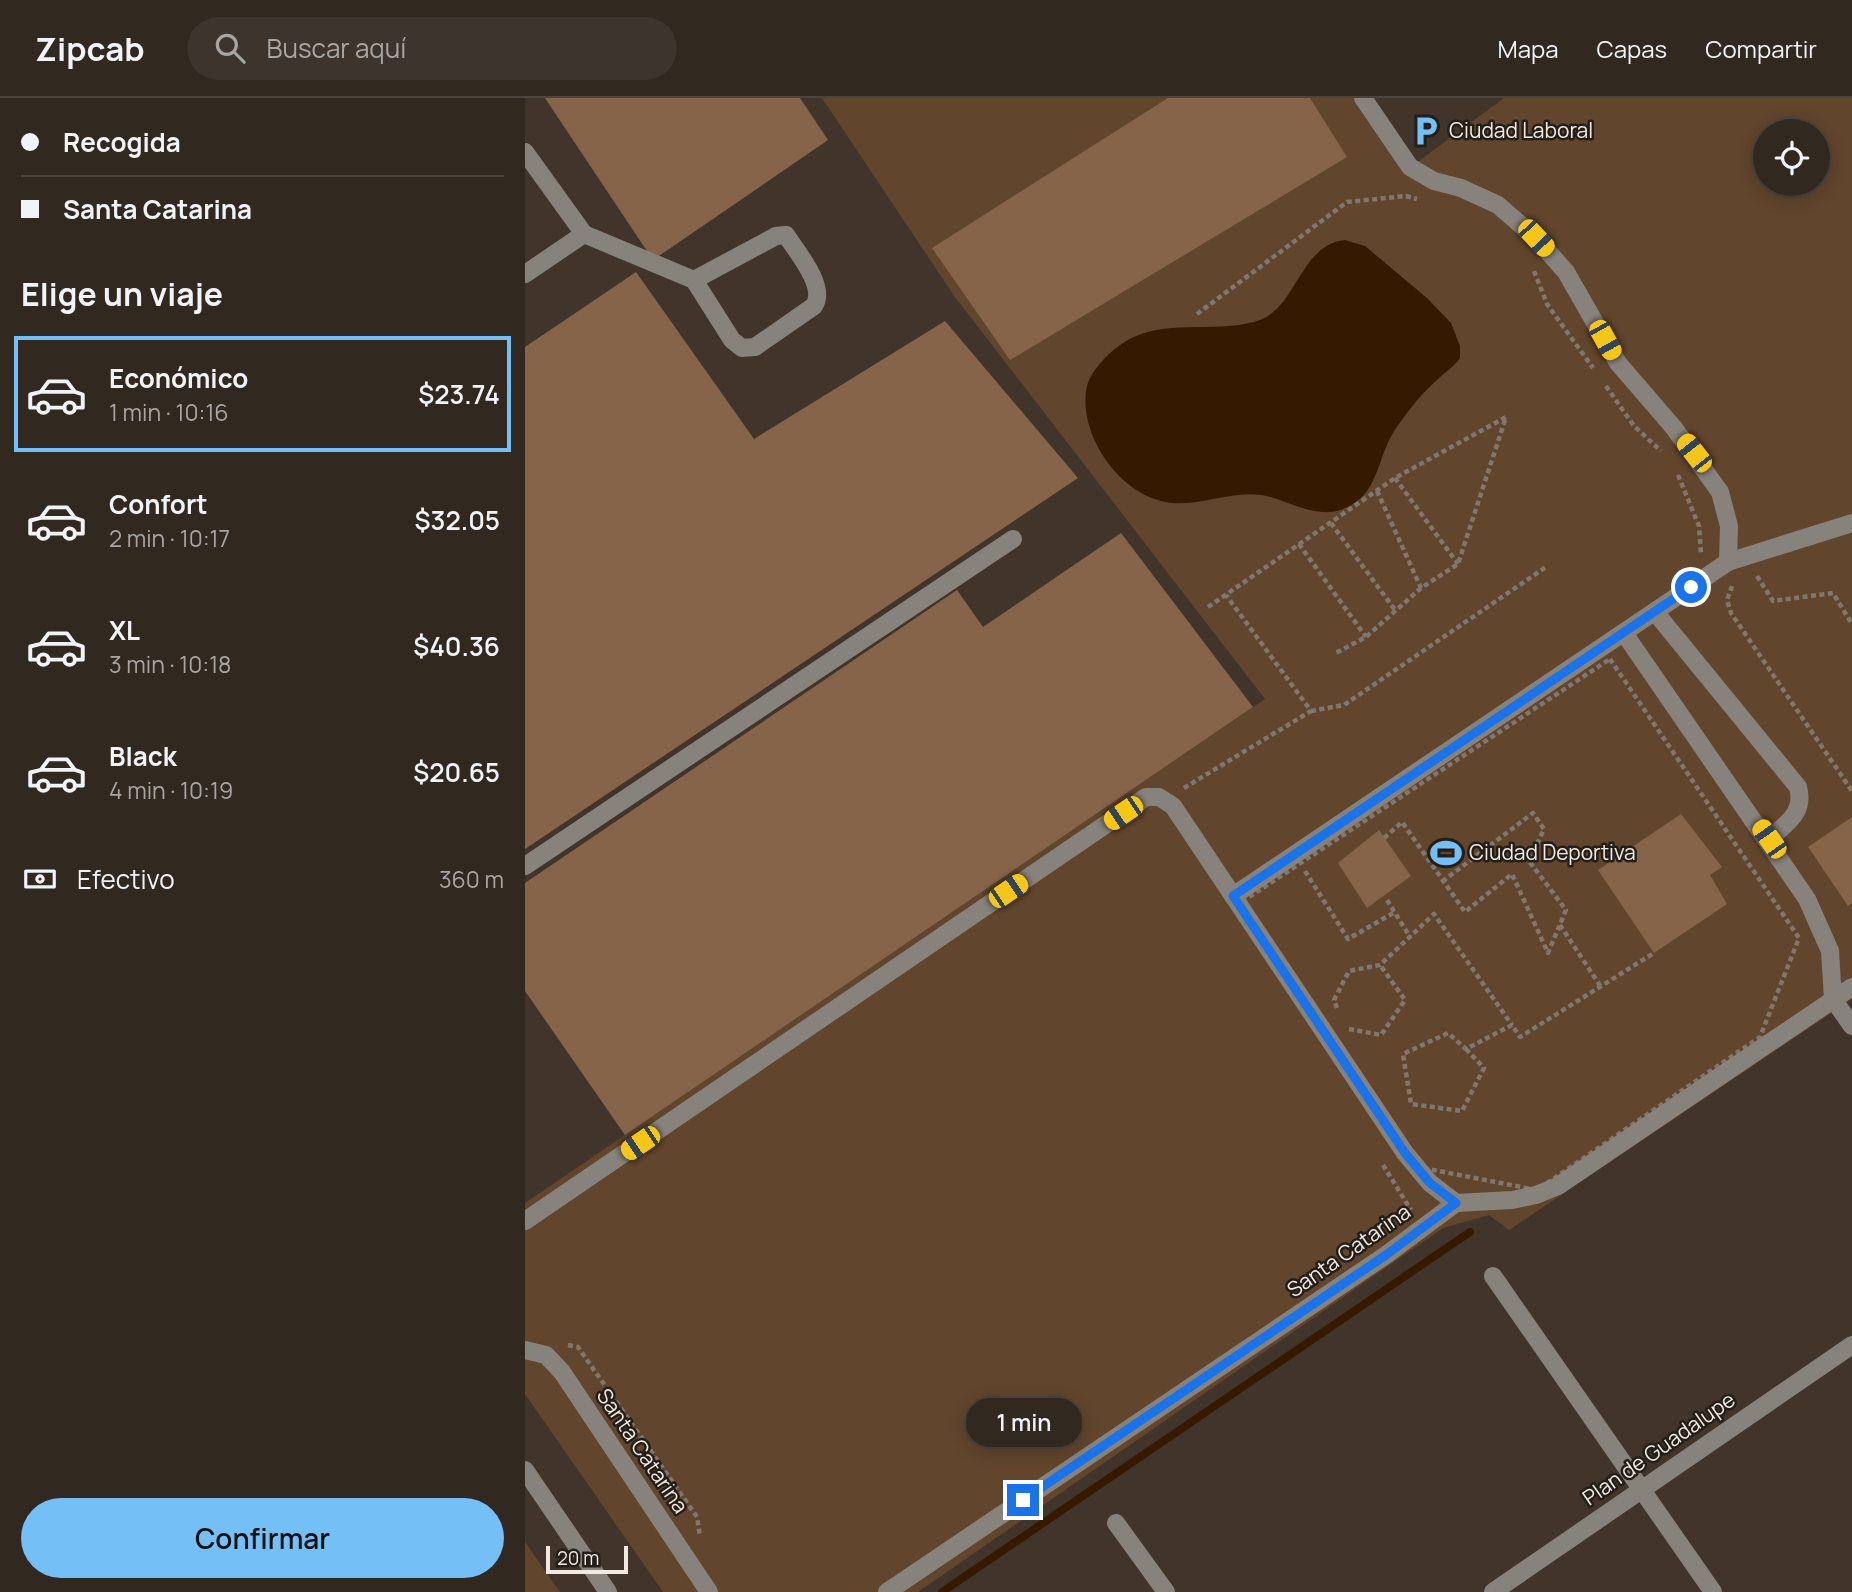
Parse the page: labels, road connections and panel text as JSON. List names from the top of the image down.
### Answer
{
  "streets": {
    "street": ["Santa Catarina", "Plan de Guadalupe"]
  },
  "places": {
    "parking": ["Ciudad Laboral"],
    "sports": ["Ciudad Deportiva"]
  },
  "scale_bar": "20 m",
  "page": {
    "header": "Zipcab",
    "search": "Buscar aquí",
    "nav": ["Mapa", "Capas", "Compartir"],
    "banner": ["Recogida", "Santa Catarina"],
    "heading": "Elige un viaje",
    "list": [
      {
        "name": "Económico",
        "note": "1 min · 10:16",
        "value": "$23.74"
      },
      {
        "name": "Confort",
        "note": "2 min · 10:17",
        "value": "$32.05"
      },
      {
        "name": "XL",
        "note": "3 min · 10:18",
        "value": "$40.36"
      },
      {
        "name": "Black",
        "note": "4 min · 10:19",
        "value": "$20.65"
      }
    ],
    "pay": ["Efectivo", "360 m"],
    "bubble": "1 min",
    "buttons": "Confirmar",
    "scale": "20 m"
  }
}
